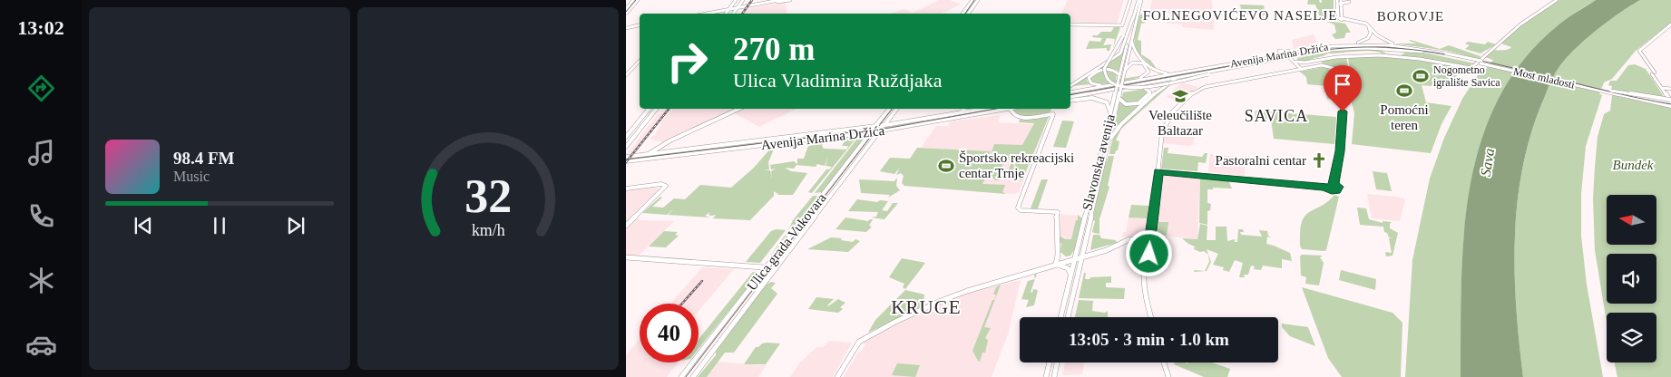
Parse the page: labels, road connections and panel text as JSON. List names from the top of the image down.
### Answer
{
  "streets": {
    "main road": [
      "Avenija Marina Držića",
      "Most mladosti",
      "Slavonska avenija",
      "Ulica grada Vukovara"
    ]
  },
  "crossings": [
    ["Avenija Marina Držića", "Most mladosti"],
    ["Avenija Marina Držića", "Ulica grada Vukovara"]
  ],
  "districts": [
    "FOLNEGOVIĆEVO NASELJE",
    "BOROVJE",
    "SAVICA",
    "KRUGE"
  ],
  "water": ["Sava"],
  "parks": ["Bundek"],
  "places": {
    "sports": ["Nogometno igralište Savica", "Pomoćni teren", "Športsko rekreacijski centar Trnje"],
    "school or university": ["Veleučilište Baltazar"],
    "church": ["Pastoralni centar"]
  },
  "north": "left",
  "page": {
    "tabs": "13:02",
    "turn": ["270 m", "Ulica Vladimira Ruždjaka"],
    "song": ["98.4 FM", "Music"],
    "limit": "40",
    "trip": "13:05 · 3 min · 1.0 km",
    "gauge": ["32", "km/h"]
  }
}
